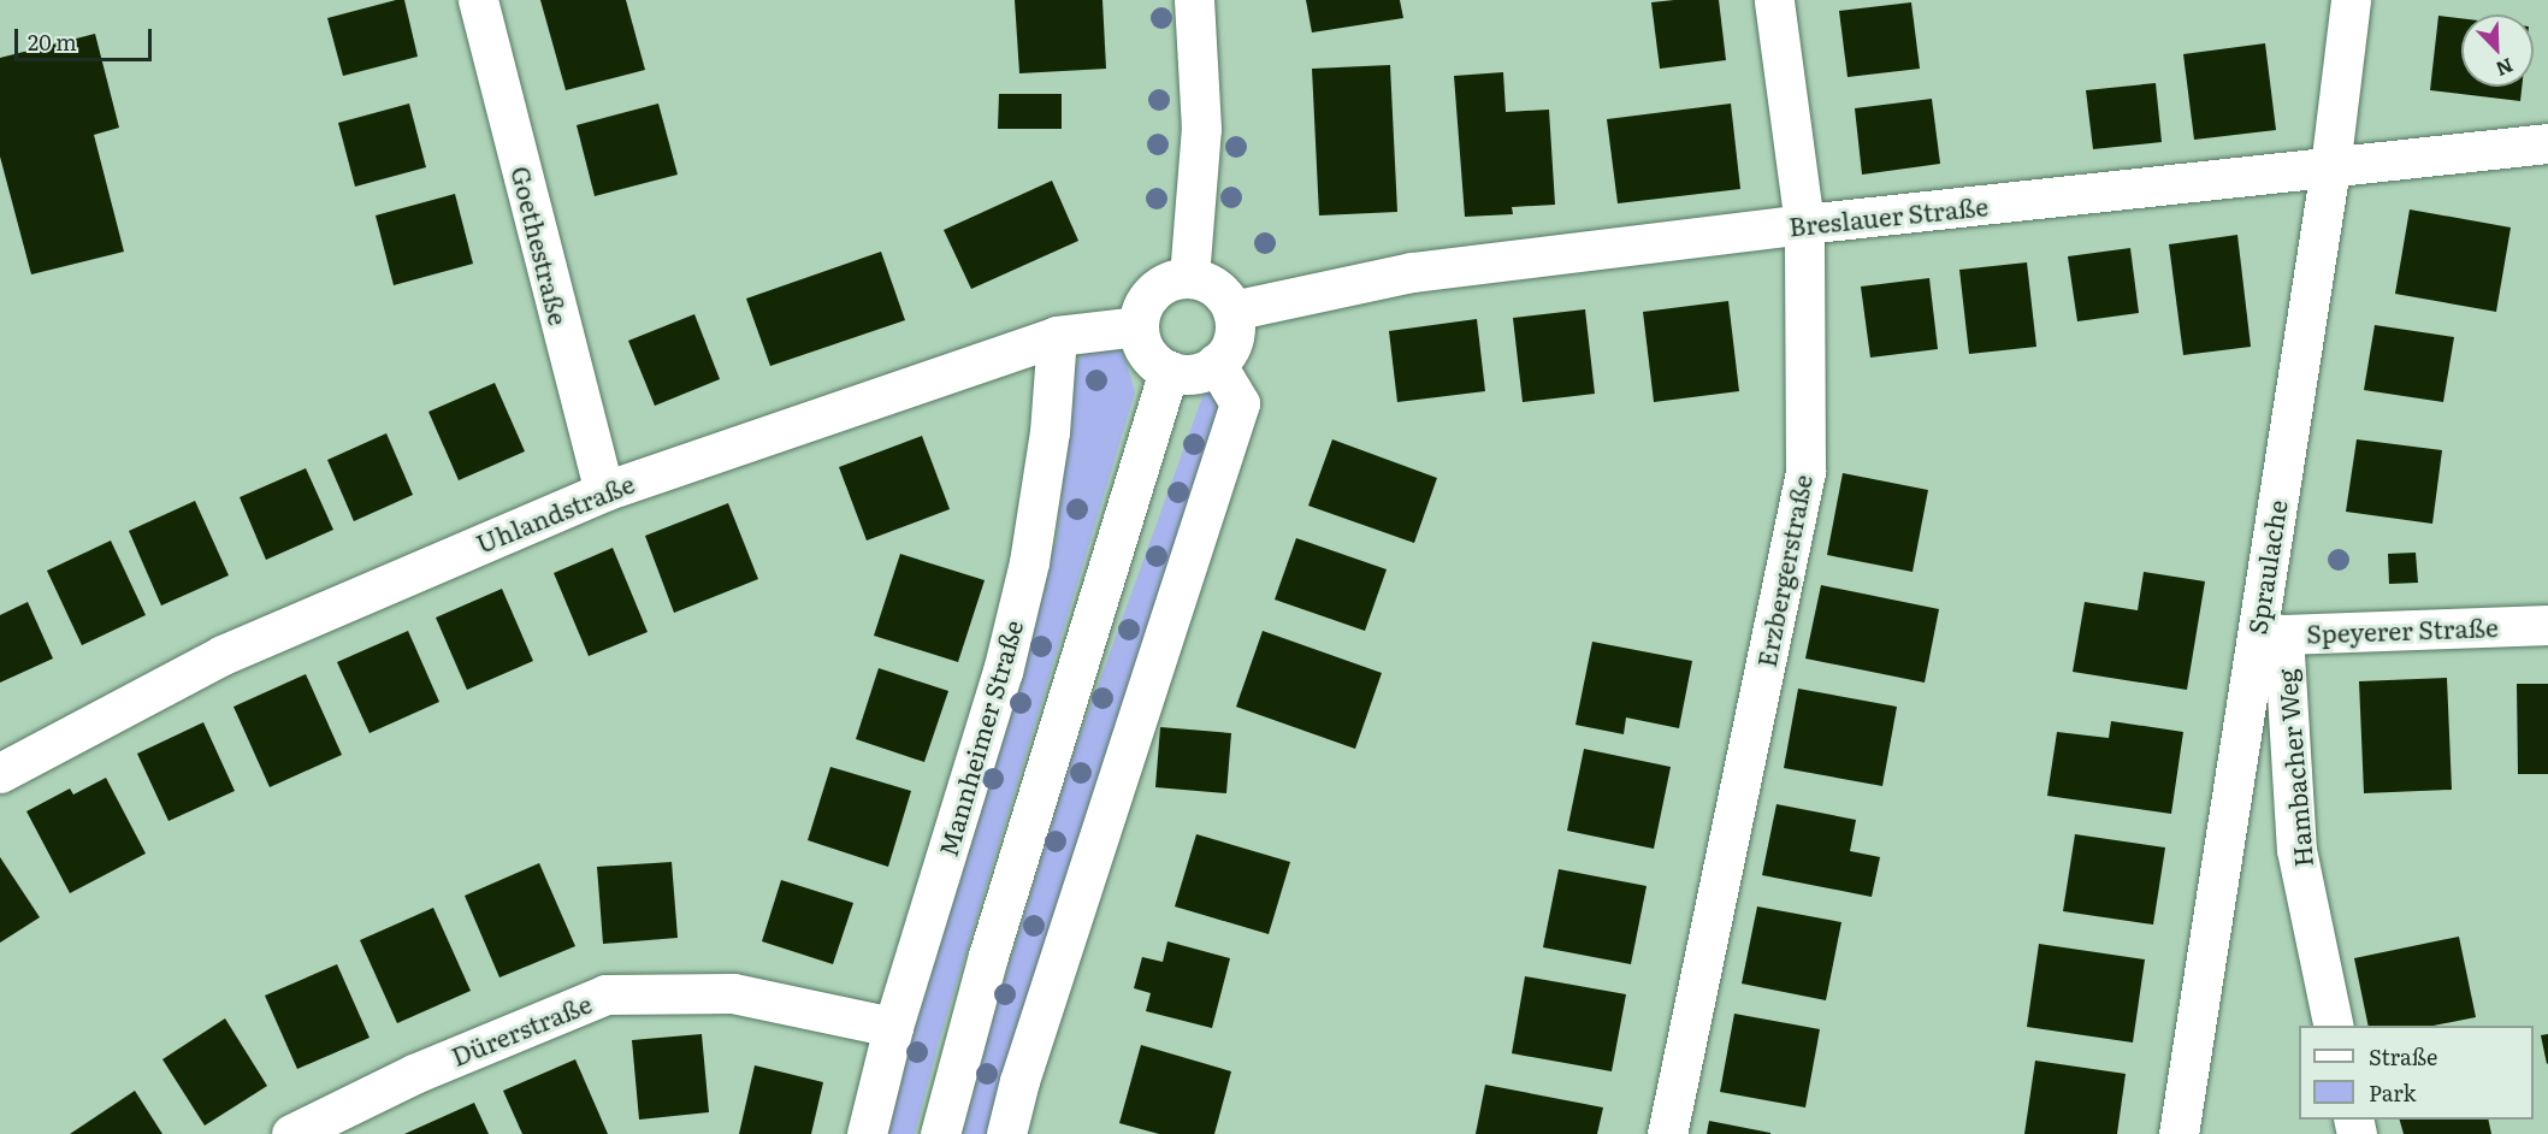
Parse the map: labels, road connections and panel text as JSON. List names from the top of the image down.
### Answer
{
  "streets": {
    "street": [
      "Breslauer Straße",
      "Goethestraße",
      "Uhlandstraße",
      "Spraulache",
      "Erzbergerstraße",
      "Speyerer Straße",
      "Mannheimer Straße",
      "Hambacher Weg",
      "Dürerstraße"
    ]
  },
  "crossings": [
    ["Breslauer Straße", "Uhlandstraße"],
    ["Breslauer Straße", "Spraulache"],
    ["Breslauer Straße", "Erzbergerstraße"],
    ["Goethestraße", "Uhlandstraße"],
    ["Uhlandstraße", "Mannheimer Straße"],
    ["Spraulache", "Speyerer Straße"],
    ["Spraulache", "Hambacher Weg"],
    ["Speyerer Straße", "Hambacher Weg"],
    ["Mannheimer Straße", "Dürerstraße"]
  ],
  "legend": ["Straße", "Park"],
  "scale_bar": "20 m",
  "north": "bottom right"
}
